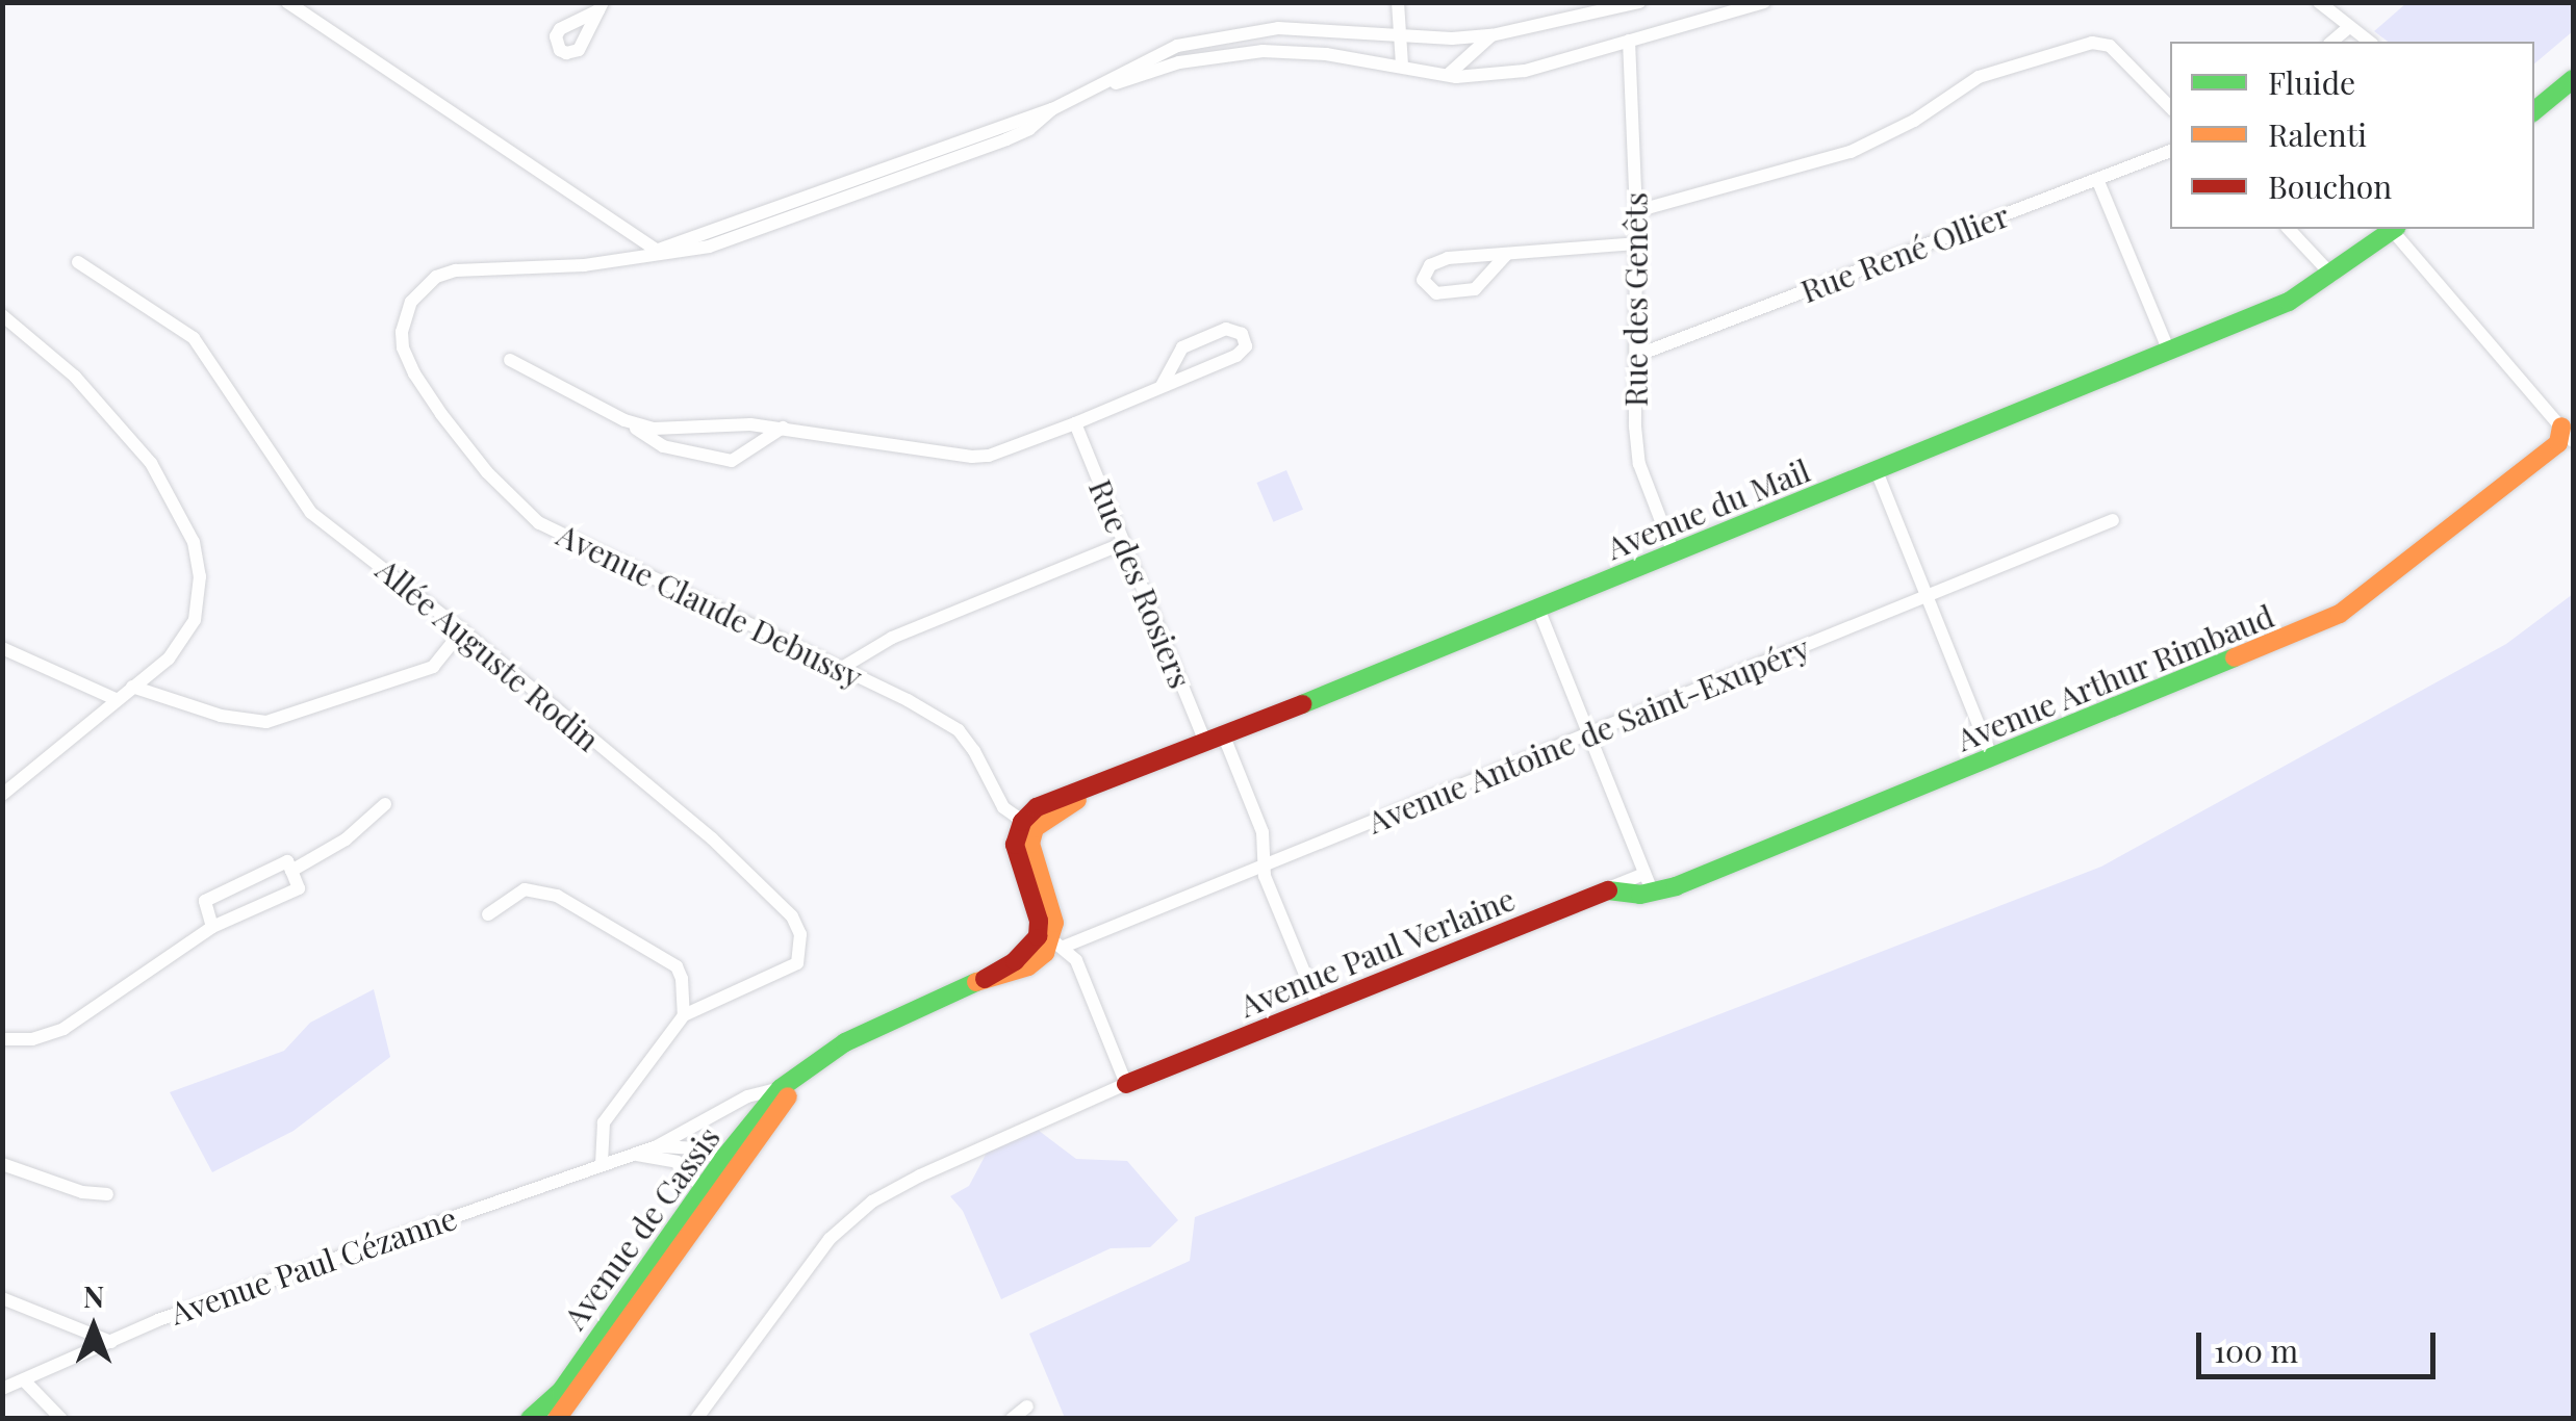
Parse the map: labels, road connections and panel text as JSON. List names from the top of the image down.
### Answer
{
  "streets": {
    "main road": [
      "Avenue du Mail",
      "Avenue Arthur Rimbaud",
      "Avenue Paul Verlaine",
      "Avenue de Cassis"
    ],
    "street": [
      "Rue René Ollier",
      "Rue des Genêts",
      "Rue des Rosiers",
      "Avenue Claude Debussy",
      "Allée Auguste Rodin",
      "Avenue Antoine de Saint-Exupéry",
      "Avenue Paul Cézanne"
    ]
  },
  "crossings": [
    ["Rue René Ollier", "Rue des Genêts"],
    ["Rue des Genêts", "Avenue du Mail"],
    ["Rue des Genêts", "Avenue Claude Debussy"],
    ["Avenue du Mail", "Rue des Rosiers"],
    ["Avenue du Mail", "Avenue Claude Debussy"],
    ["Rue des Rosiers", "Avenue Antoine de Saint-Exupéry"],
    ["Rue des Rosiers", "Avenue Paul Verlaine"],
    ["Avenue Arthur Rimbaud", "Avenue Paul Verlaine"],
    ["Avenue Antoine de Saint-Exupéry", "Avenue de Cassis"],
    ["Avenue de Cassis", "Avenue Paul Cézanne"]
  ],
  "legend": ["Fluide", "Ralenti", "Bouchon"],
  "scale_bar": "100 m",
  "north": "top"
}
